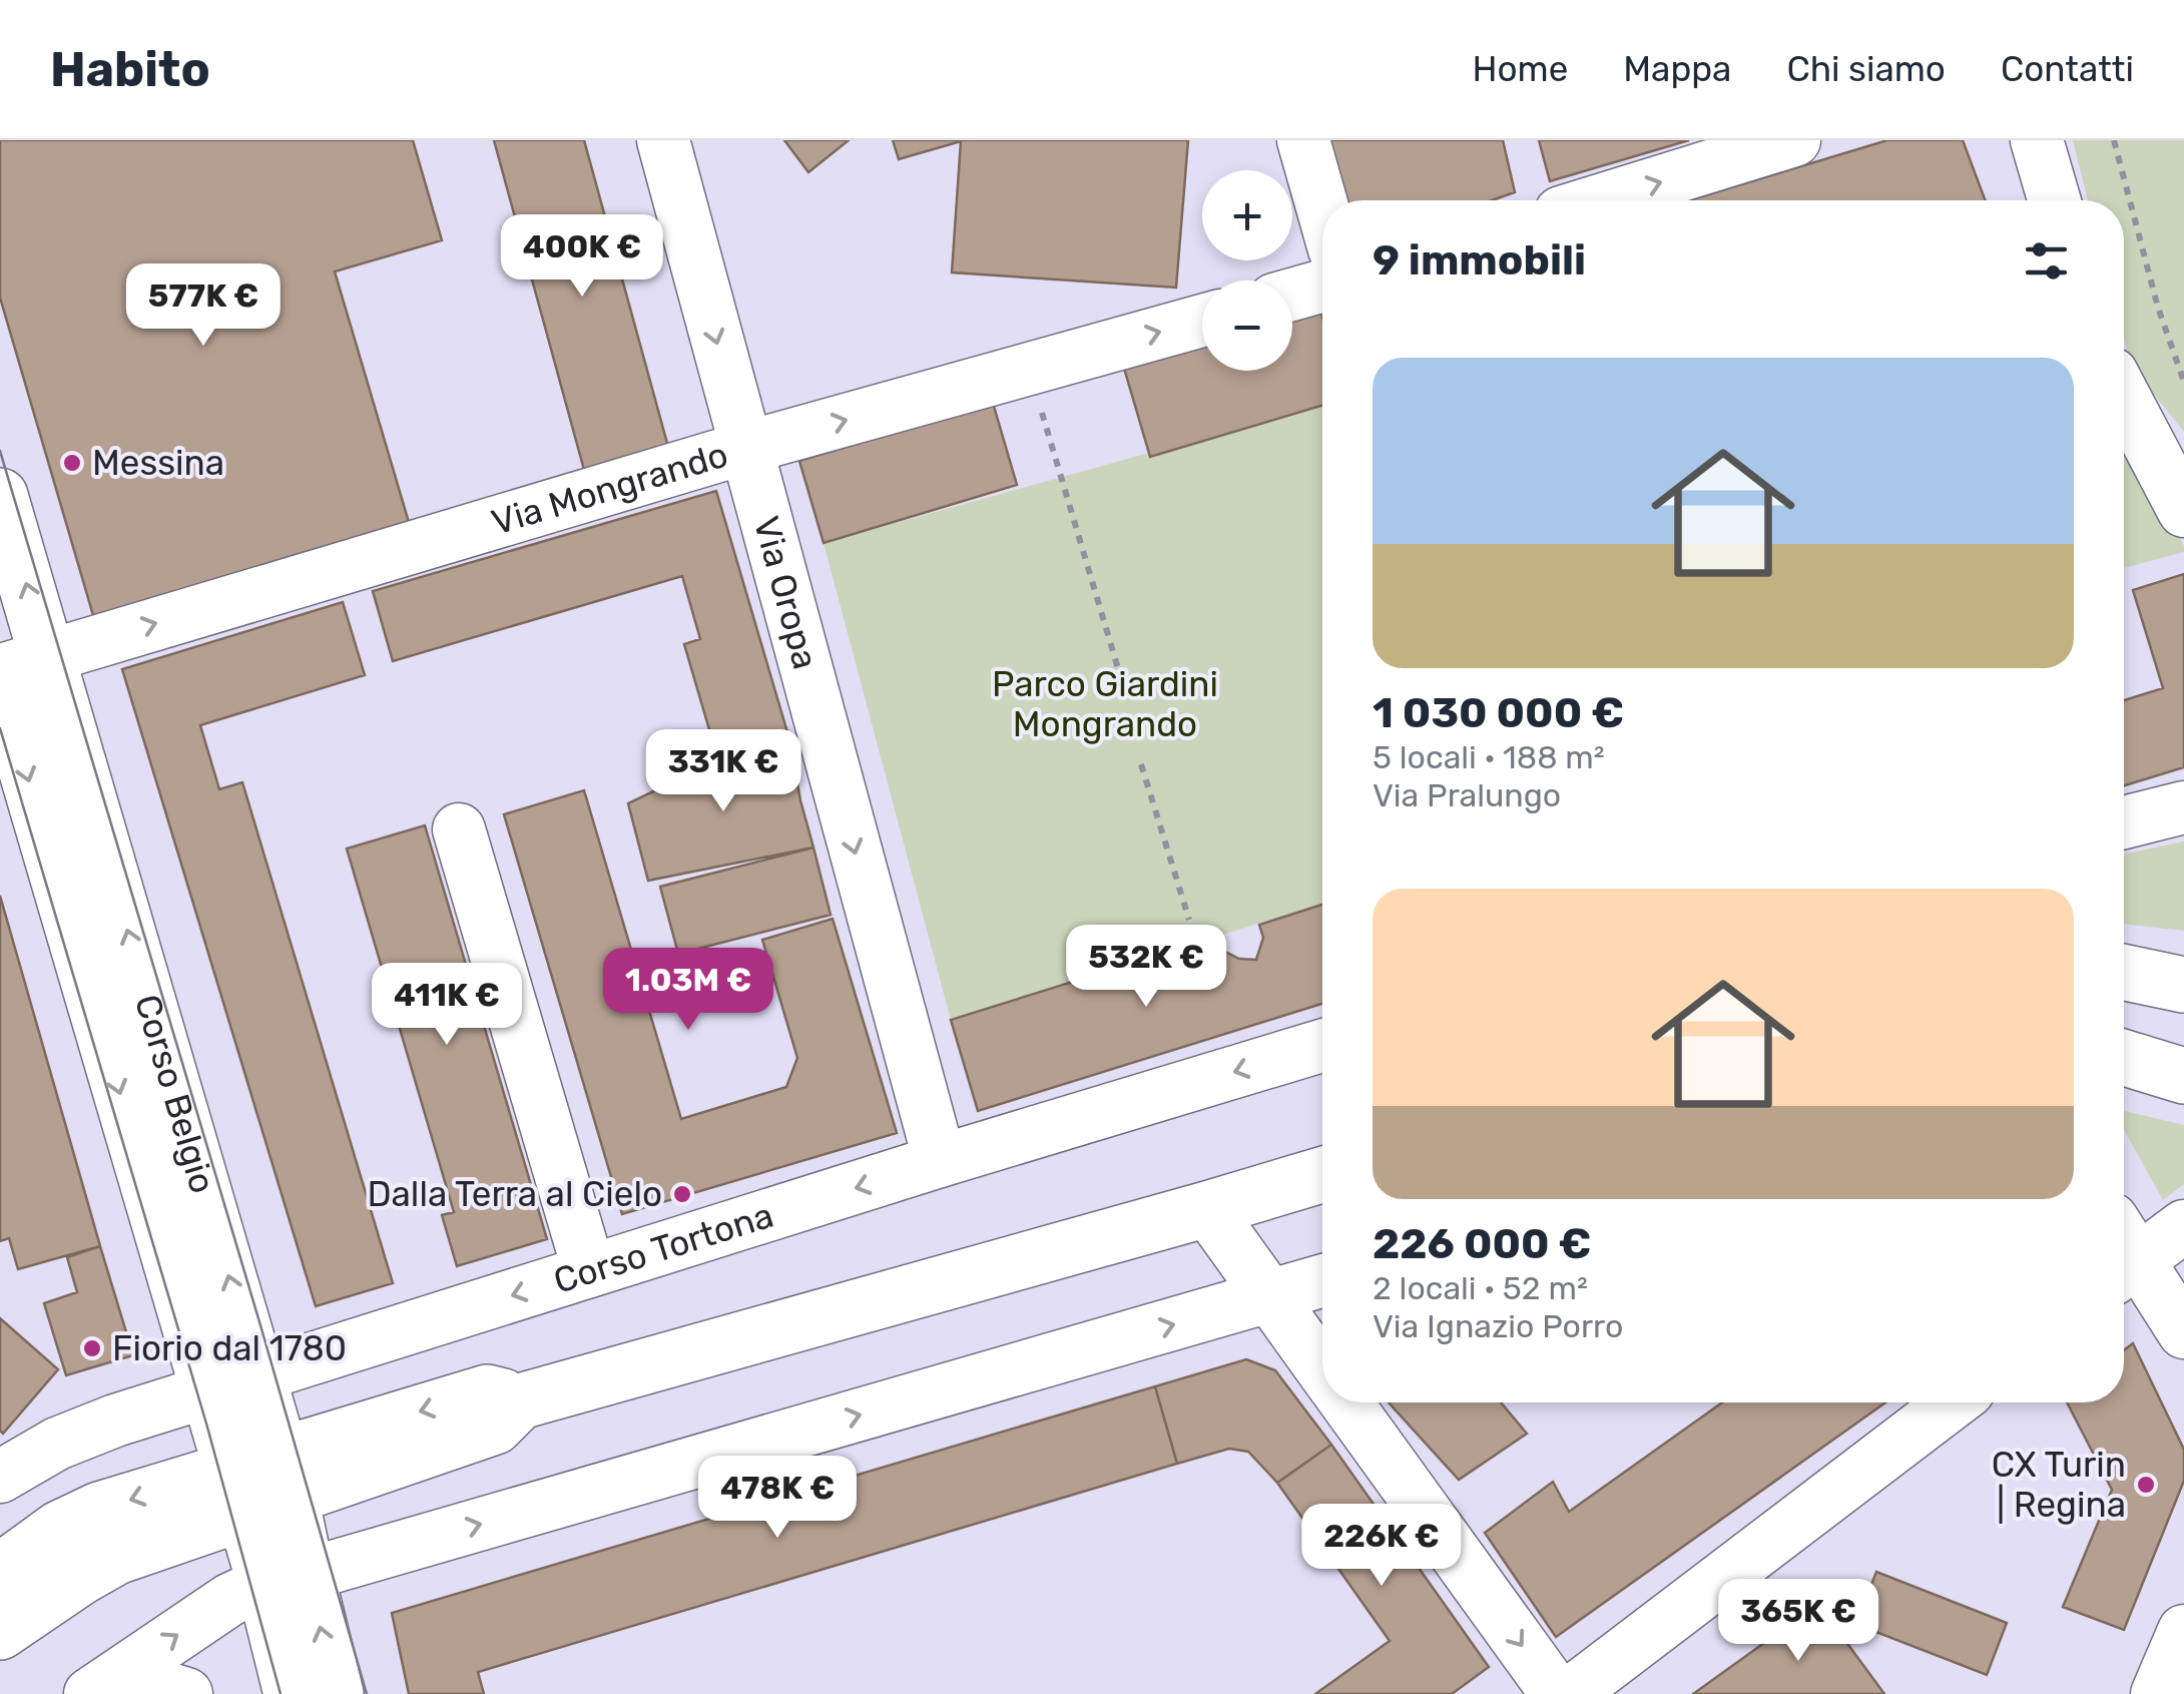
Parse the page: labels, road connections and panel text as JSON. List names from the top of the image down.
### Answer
{
  "streets": {
    "main road": ["Corso Belgio"],
    "street": ["Via Mongrando", "Via Oropa", "Corso Tortona"]
  },
  "crossings": [
    ["Via Mongrando", "Via Oropa"],
    ["Via Mongrando", "Corso Belgio"],
    ["Via Oropa", "Corso Tortona"],
    ["Corso Belgio", "Corso Tortona"]
  ],
  "one_way": ["Via Mongrando"],
  "parks": ["Parco Giardini Mongrando"],
  "places": [
    "Messina",
    "Dalla Terra al Cielo",
    "Fiorio dal 1780",
    "CX Turin | Regina"
  ],
  "page": {
    "header": "Habito",
    "nav": [
      "Home",
      "Mappa",
      "Chi siamo",
      "Contatti"
    ],
    "map_buttons": ["+", "−"],
    "heading": "9 immobili",
    "price": [
      "400K €",
      "577K €",
      "331K €",
      "532K €",
      "1.03M €",
      "411K €",
      "478K €",
      "226K €",
      "365K €"
    ],
    "list": [
      {
        "name": "1 030 000 €",
        "note": "5 locali · 188 m² · Via Pralungo"
      },
      {
        "name": "226 000 €",
        "note": "2 locali · 52 m² · Via Ignazio Porro"
      }
    ]
  }
}
